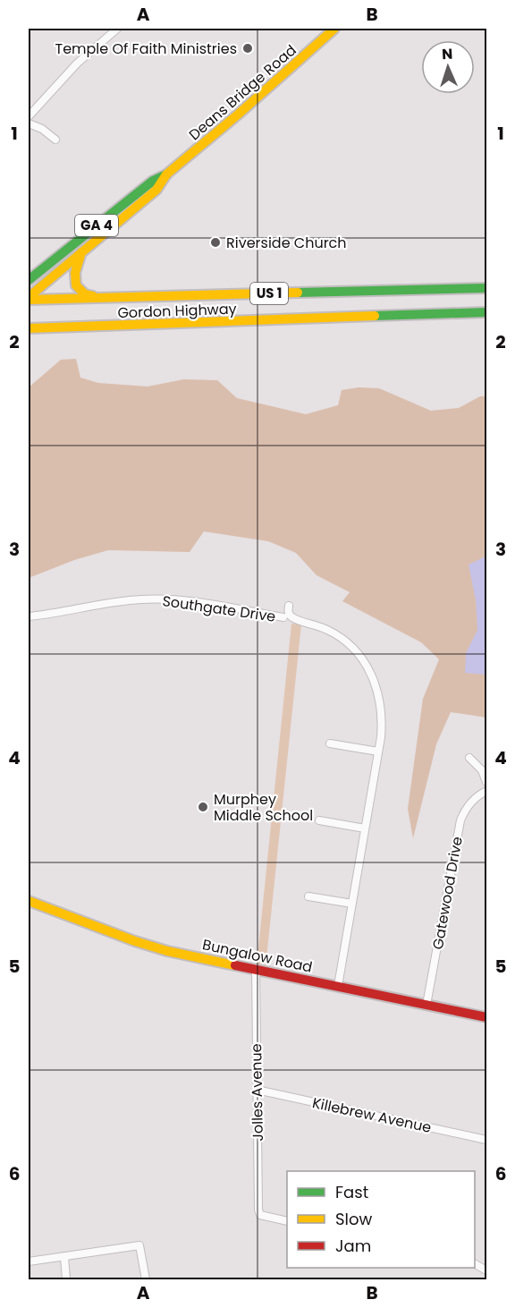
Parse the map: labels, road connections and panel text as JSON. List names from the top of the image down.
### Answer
{
  "streets": {
    "main road": [
      "Deans Bridge Road",
      "GA 4",
      "US 1",
      "Gordon Highway",
      "Bungalow Road"
    ],
    "street": [
      "Southgate Drive",
      "Gatewood Drive",
      "Jolles Avenue",
      "Killebrew Avenue"
    ]
  },
  "crossings": [
    ["Deans Bridge Road", "Gordon Highway"],
    ["US 1", "Gordon Highway"],
    ["Southgate Drive", "Bungalow Road"],
    ["Gatewood Drive", "Bungalow Road"],
    ["Bungalow Road", "Jolles Avenue"],
    ["Jolles Avenue", "Killebrew Avenue"]
  ],
  "places": ["Temple Of Faith Ministries", "Riverside Church", "Murphey Middle School"],
  "legend": ["Fast", "Slow", "Jam"],
  "north": "top",
  "grid": {
    "columns": ["A", "B"],
    "rows": [
      "1",
      "2",
      "3",
      "4",
      "5",
      "6"
    ]
  }
}
